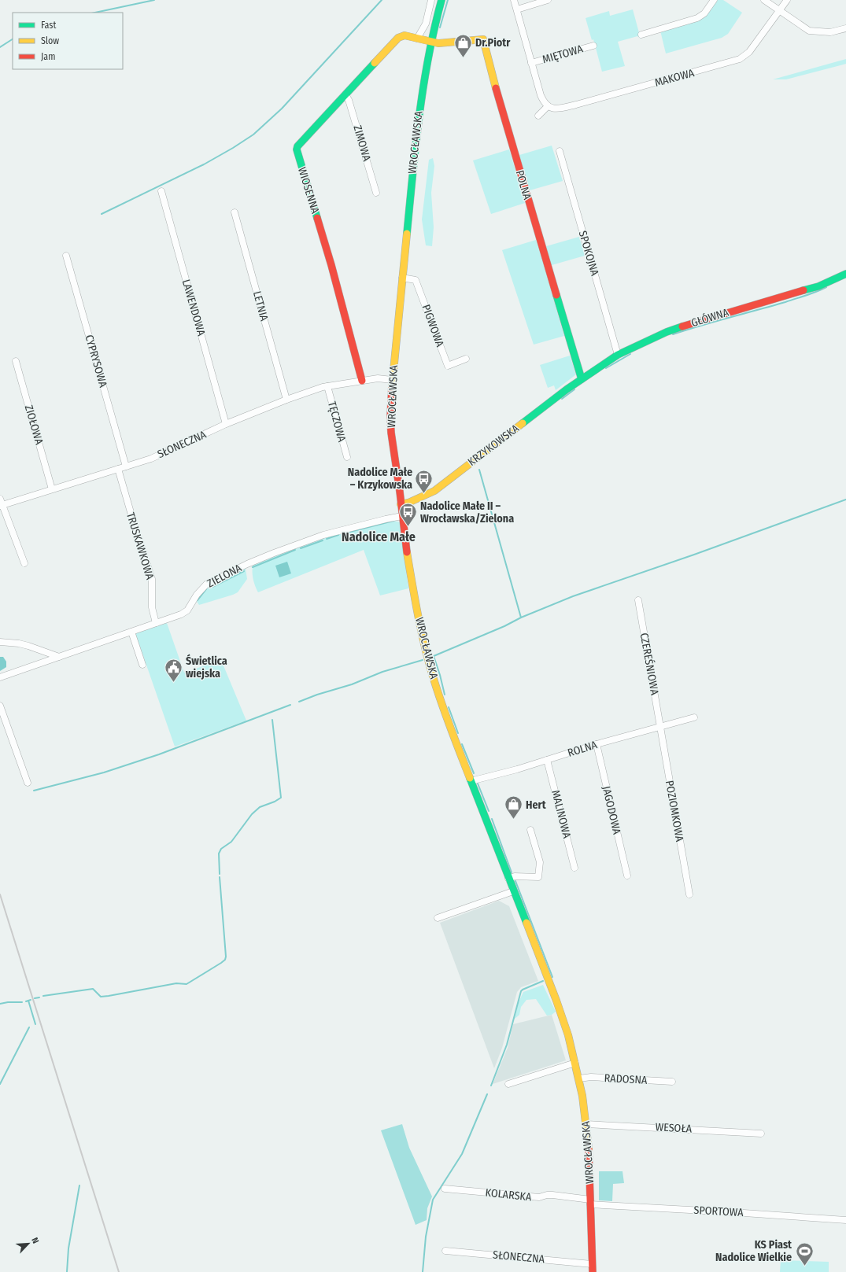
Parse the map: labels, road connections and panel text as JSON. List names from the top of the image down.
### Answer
{
  "streets": {
    "street": [
      "MIĘTOWA",
      "MAKOWA",
      "WROCŁAWSKA",
      "ZIMOWA",
      "POLNA",
      "WIOSENNA",
      "SPOKOJNA",
      "LETNIA",
      "LAWENDOWA",
      "GŁÓWNA",
      "PIGWOWA",
      "CYPRYSOWA",
      "TĘCZOWA",
      "ZIOŁOWA",
      "SŁONECZNA",
      "KRZYKOWSKA",
      "TRUSKAWKOWA",
      "ZIELONA",
      "CZEREŚNIOWA",
      "ROLNA",
      "JAGODOWA",
      "POZIOMKOWA",
      "MALINOWA",
      "RADOSNA",
      "WESOŁA",
      "KOLARSKA",
      "SPORTOWA"
    ]
  },
  "crossings": [
    ["WROCŁAWSKA", "POLNA"],
    ["WROCŁAWSKA", "WIOSENNA"],
    ["WROCŁAWSKA", "PIGWOWA"],
    ["WROCŁAWSKA", "SŁONECZNA"],
    ["WROCŁAWSKA", "KRZYKOWSKA"],
    ["WROCŁAWSKA", "ZIELONA"],
    ["WROCŁAWSKA", "ROLNA"],
    ["WROCŁAWSKA", "RADOSNA"],
    ["WROCŁAWSKA", "WESOŁA"],
    ["WROCŁAWSKA", "KOLARSKA"],
    ["WROCŁAWSKA", "SPORTOWA"],
    ["ZIMOWA", "WIOSENNA"],
    ["POLNA", "WIOSENNA"],
    ["POLNA", "GŁÓWNA"],
    ["POLNA", "KRZYKOWSKA"],
    ["WIOSENNA", "SŁONECZNA"],
    ["SPOKOJNA", "GŁÓWNA"],
    ["LETNIA", "SŁONECZNA"],
    ["LAWENDOWA", "SŁONECZNA"],
    ["GŁÓWNA", "KRZYKOWSKA"],
    ["CYPRYSOWA", "SŁONECZNA"],
    ["TĘCZOWA", "SŁONECZNA"],
    ["ZIOŁOWA", "SŁONECZNA"],
    ["SŁONECZNA", "TRUSKAWKOWA"],
    ["TRUSKAWKOWA", "ZIELONA"],
    ["CZEREŚNIOWA", "ROLNA"],
    ["CZEREŚNIOWA", "POZIOMKOWA"],
    ["ROLNA", "JAGODOWA"],
    ["ROLNA", "POZIOMKOWA"],
    ["ROLNA", "MALINOWA"],
    ["KOLARSKA", "SPORTOWA"]
  ],
  "districts": ["Nadolice Małe"],
  "places": {
    "shop": ["Dr.Piotr", "Hert"],
    "bus stop": ["Nadolice Małe – Krzykowska", "Nadolice Małe II – Wrocławska/Zielona"],
    "public building": ["Świetlica wiejska"],
    "sports": ["KS Piast Nadolice Wielkie"]
  },
  "legend": ["Fast", "Slow", "Jam"],
  "north": "top right"
}
